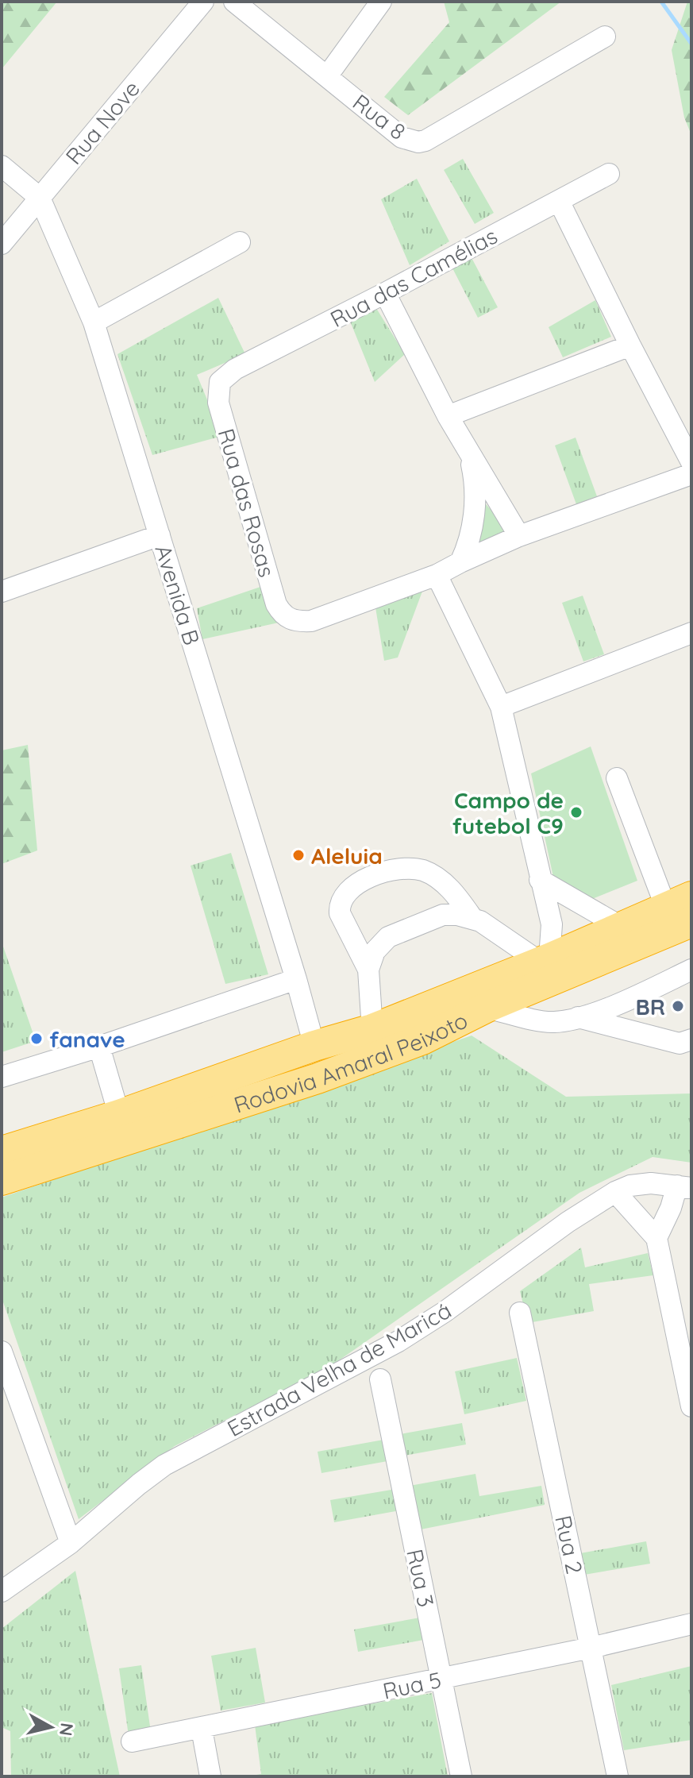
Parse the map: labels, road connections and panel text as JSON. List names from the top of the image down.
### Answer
{
  "streets": {
    "highway": ["Rodovia Amaral Peixoto"],
    "street": [
      "Rua 8",
      "Rua Nove",
      "Rua das Camélias",
      "Rua das Rosas",
      "Avenida B",
      "Estrada Velha de Maricá",
      "Rua 2",
      "Rua 3",
      "Rua 5"
    ]
  },
  "crossings": [
    ["Rua Nove", "Avenida B"],
    ["Rua das Camélias", "Rua das Rosas"],
    ["Avenida B", "Rodovia Amaral Peixoto"],
    ["Rua 2", "Rua 5"],
    ["Rua 3", "Rua 5"]
  ],
  "places": [
    "Campo de futebol C9",
    "Aleluia",
    "BR",
    "fanave"
  ],
  "north": "right"
}
